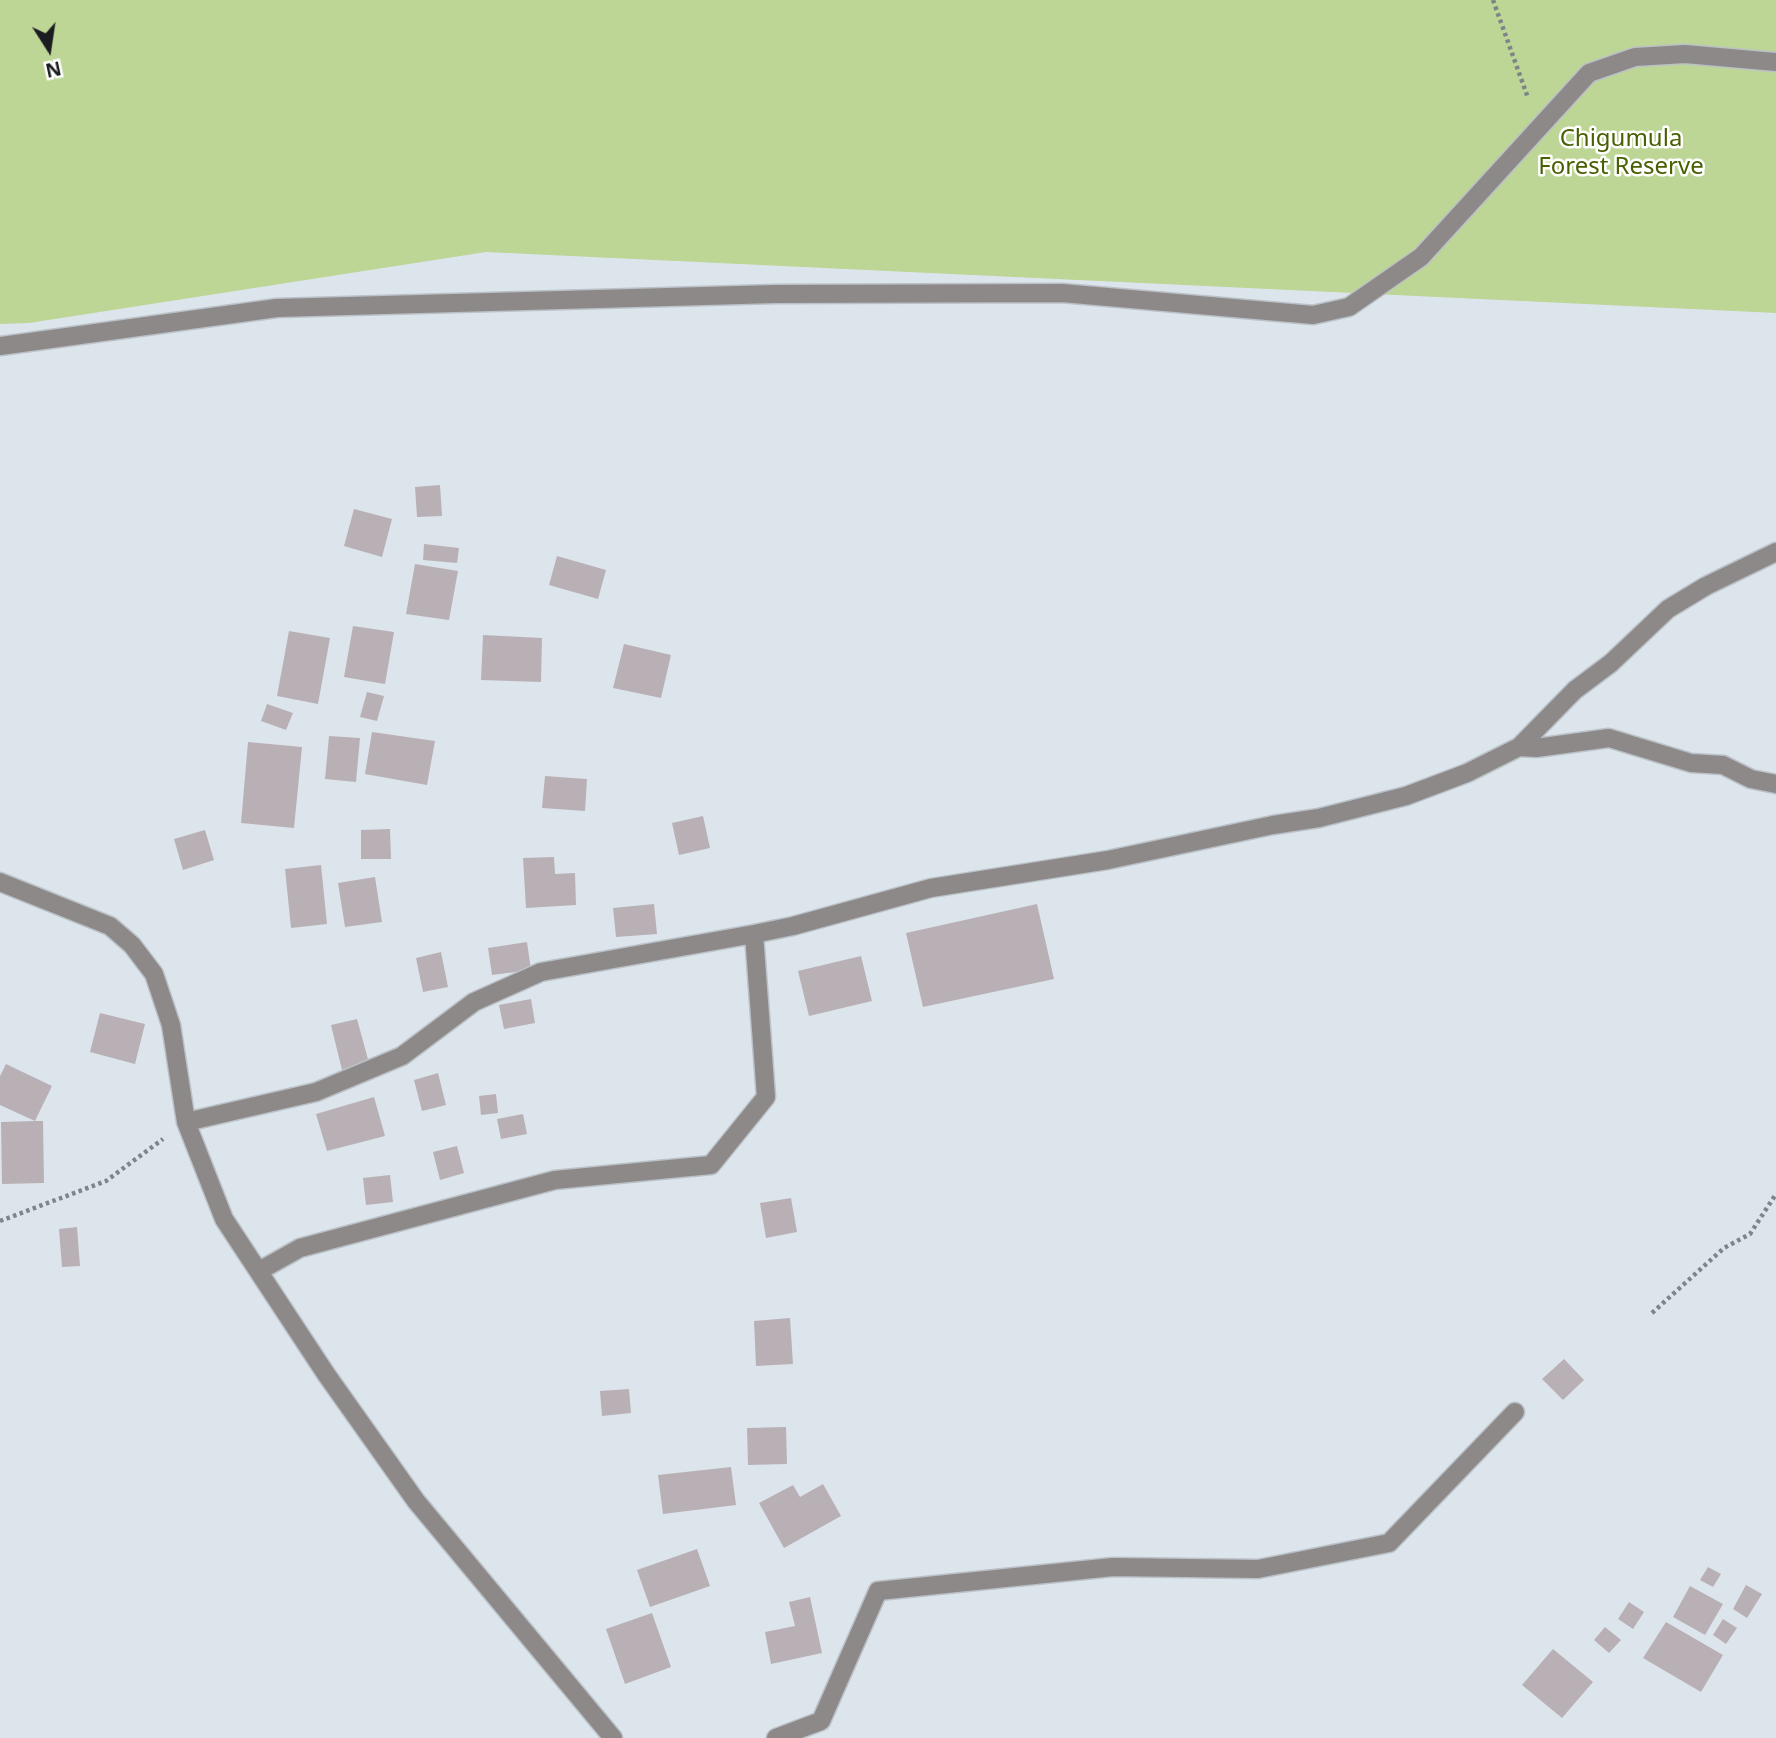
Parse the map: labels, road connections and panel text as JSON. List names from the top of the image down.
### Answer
{
  "parks": ["Chigumula Forest Reserve"],
  "north": "bottom"
}
